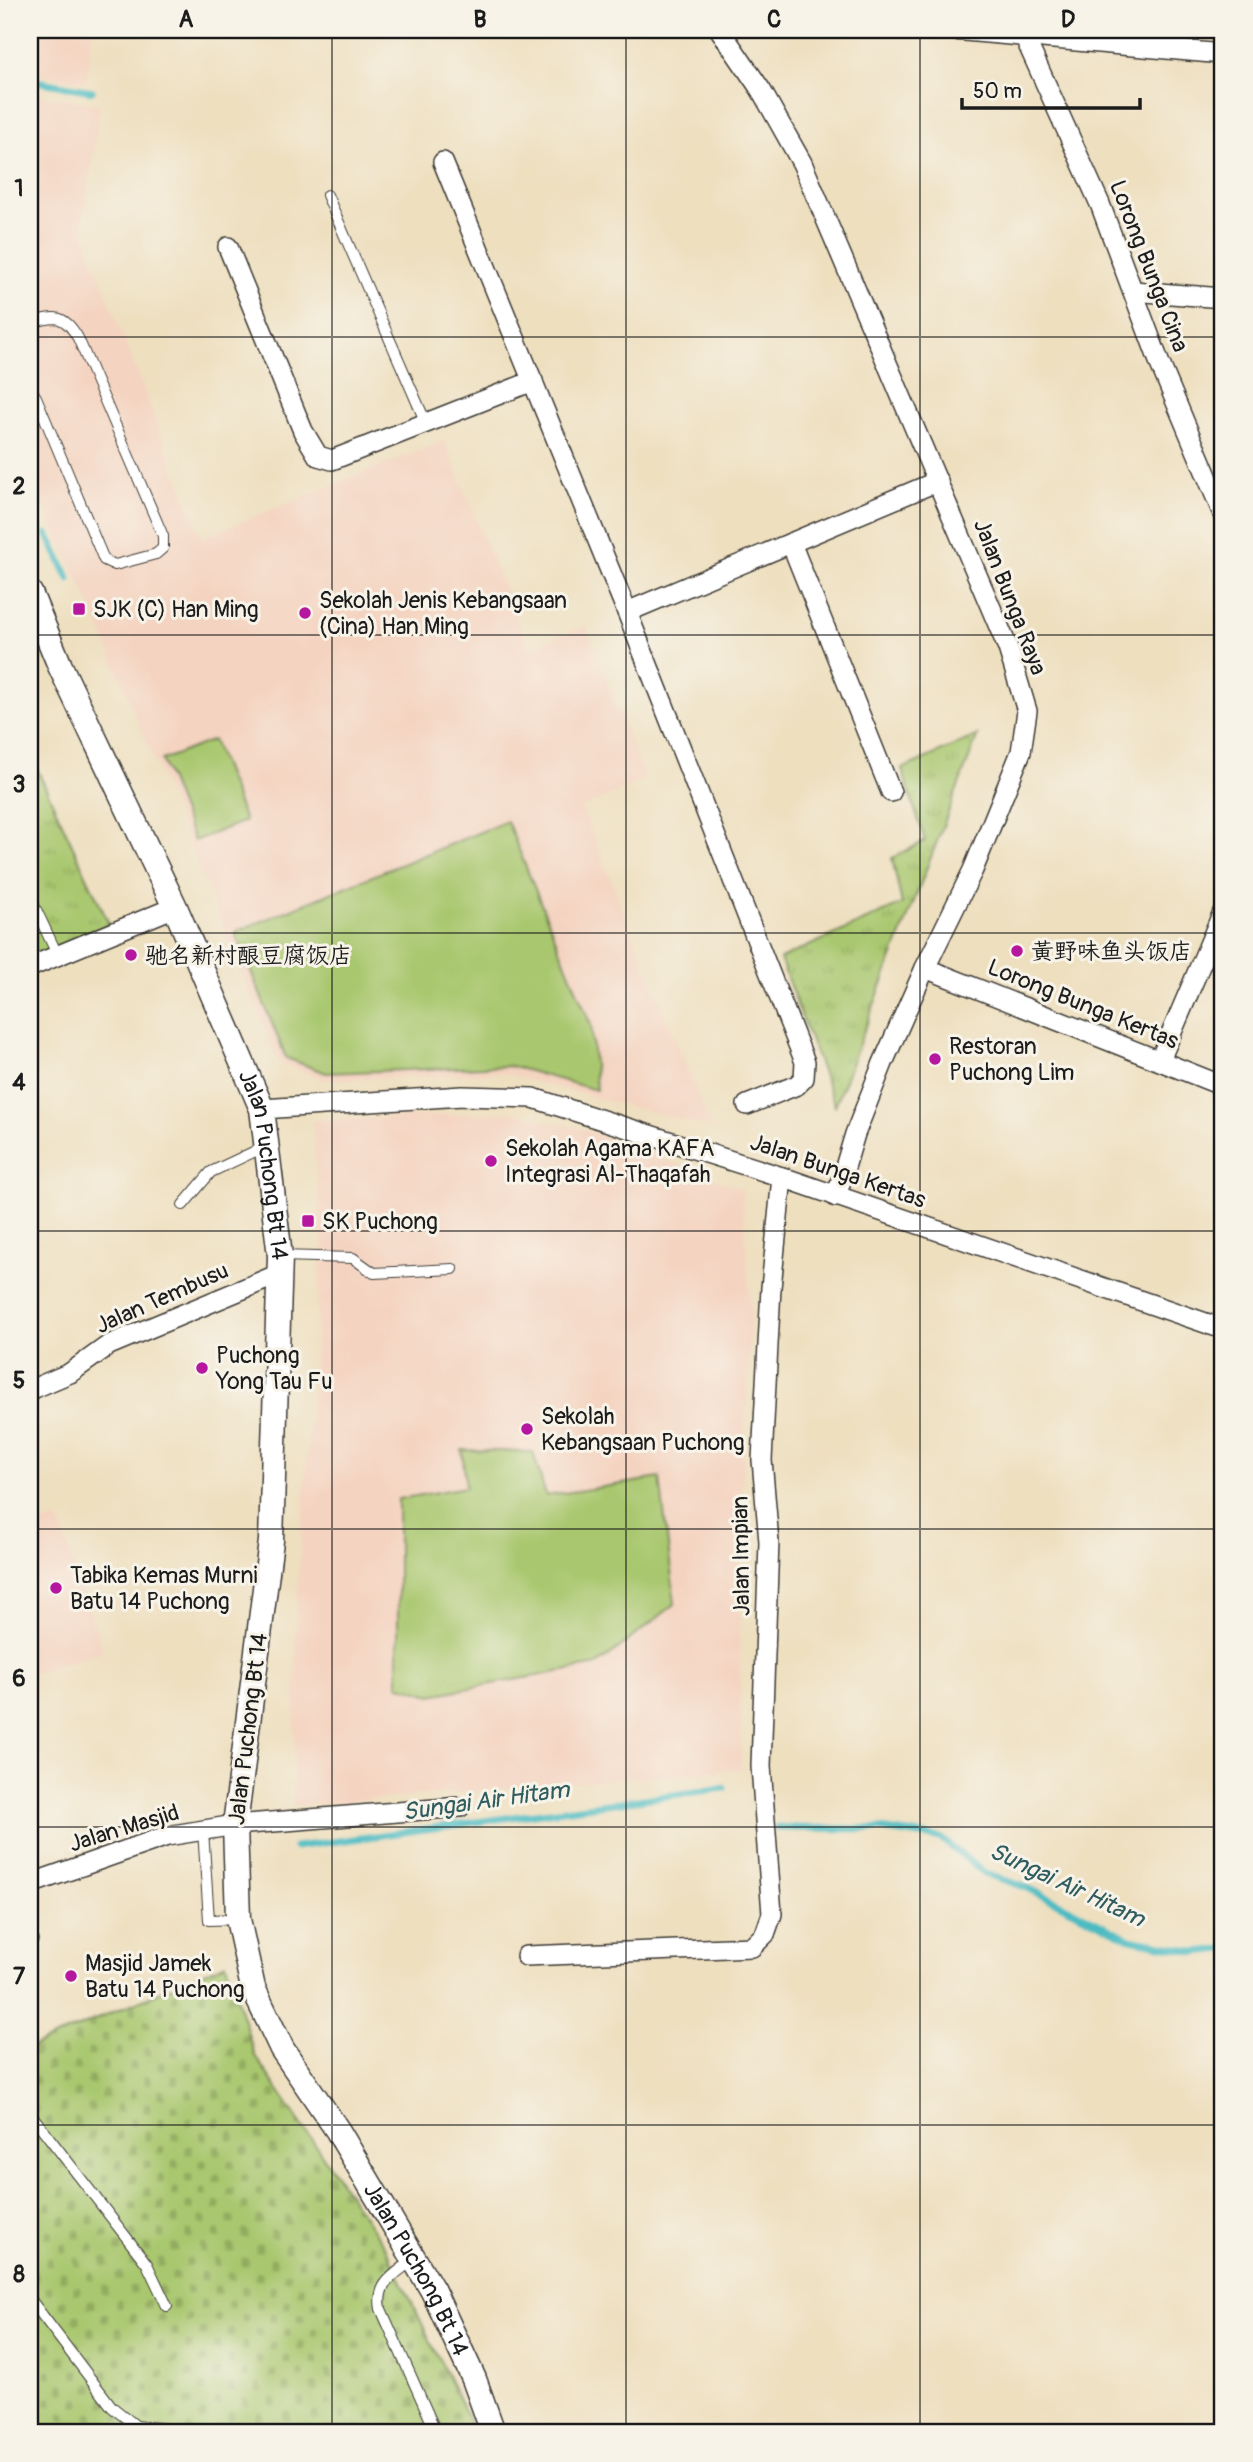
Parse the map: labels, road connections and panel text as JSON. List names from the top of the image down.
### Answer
{
  "streets": {
    "street": [
      "Lorong Bunga Cina",
      "Jalan Bunga Raya",
      "Lorong Bunga Kertas",
      "Jalan Puchong Bt 14",
      "Jalan Bunga Kertas",
      "Jalan Tembusu",
      "Jalan Impian",
      "Jalan Masjid"
    ]
  },
  "crossings": [
    ["Jalan Bunga Raya", "Lorong Bunga Kertas"],
    ["Jalan Bunga Raya", "Jalan Bunga Kertas"],
    ["Jalan Puchong Bt 14", "Jalan Bunga Kertas"],
    ["Jalan Puchong Bt 14", "Jalan Tembusu"],
    ["Jalan Puchong Bt 14", "Jalan Masjid"],
    ["Jalan Bunga Kertas", "Jalan Impian"]
  ],
  "water": ["Sungai Air Hitam"],
  "places": {
    "transit": ["SJK (C) Han Ming", "SK Puchong"],
    "other": [
      "Sekolah Jenis Kebangsaan (Cina) Han Ming",
      "黄野味鱼头饭店",
      "驰名新村酿豆腐饭店",
      "Restoran Puchong Lim",
      "Sekolah Agama KAFA Integrasi Al-Thaqafah",
      "Puchong Yong Tau Fu",
      "Sekolah Kebangsaan Puchong",
      "Tabika Kemas Murni Batu 14 Puchong",
      "Masjid Jamek Batu 14 Puchong"
    ]
  },
  "scale_bar": "50 m",
  "grid": {
    "columns": [
      "A",
      "B",
      "C",
      "D"
    ],
    "rows": [
      "1",
      "2",
      "3",
      "4",
      "5",
      "6",
      "7",
      "8"
    ]
  }
}
